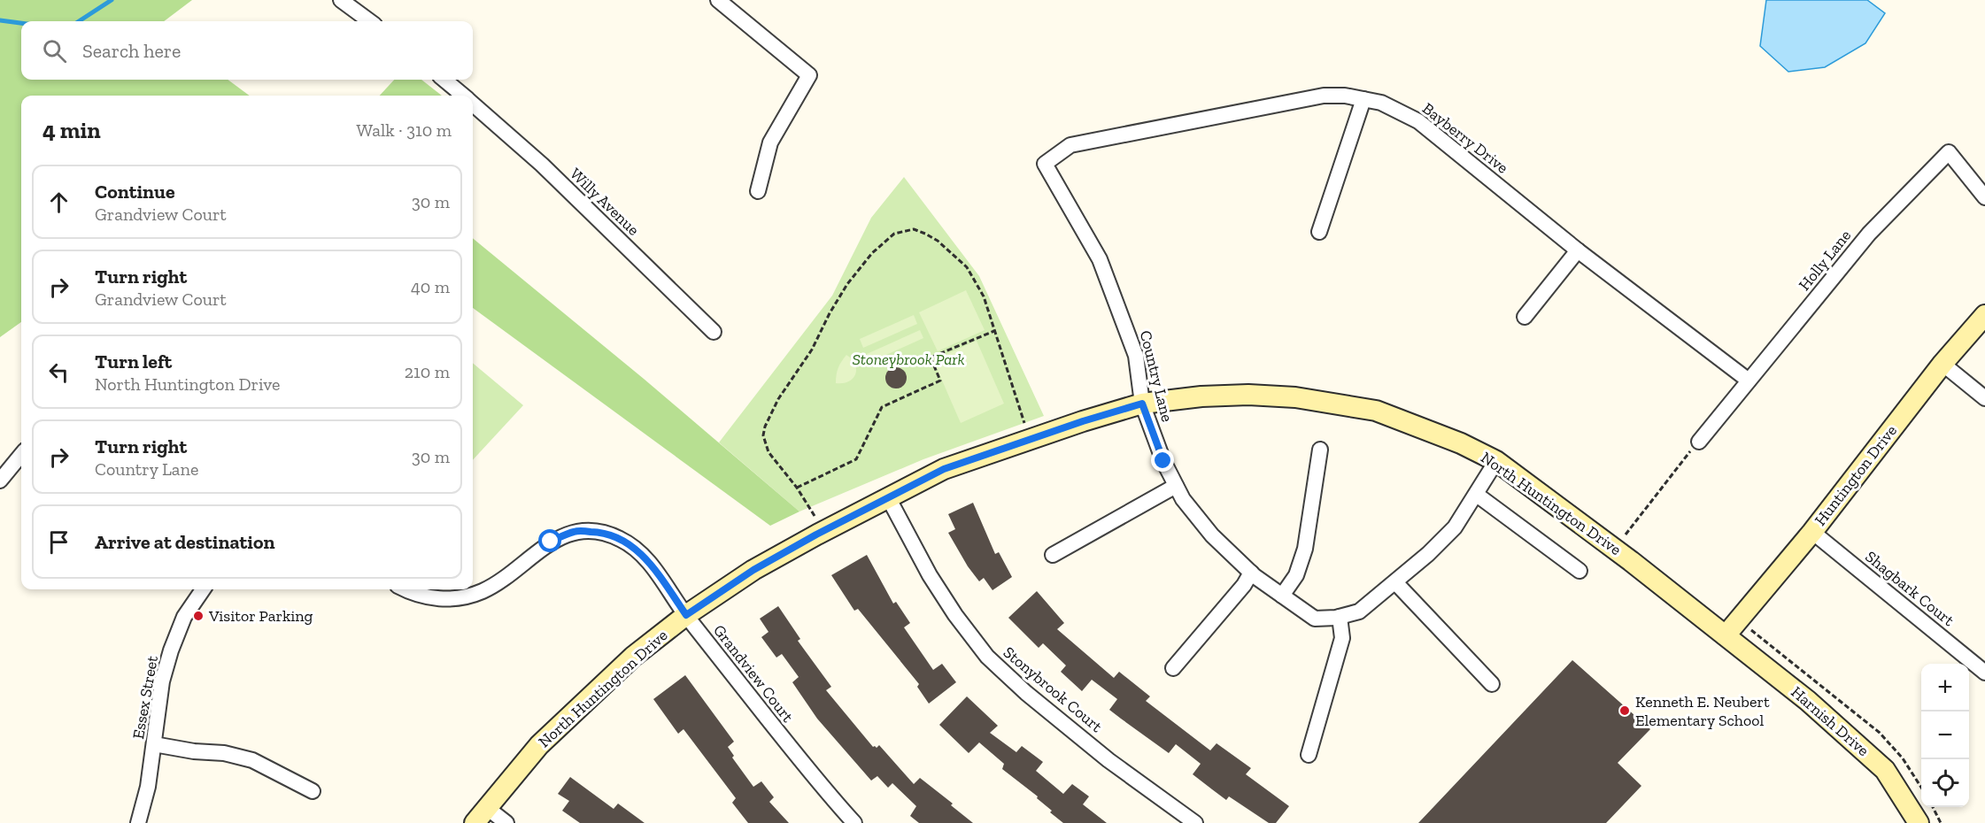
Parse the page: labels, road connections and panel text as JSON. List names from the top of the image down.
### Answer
{
  "streets": {
    "street": [
      "Bayberry Drive",
      "Willy Avenue",
      "Holly Lane",
      "Country Lane",
      "Huntington Drive",
      "North Huntington Drive",
      "Shagbark Court",
      "Grandview Court",
      "Stonybrook Court",
      "Essex Street",
      "Harnish Drive"
    ]
  },
  "crossings": [
    ["Bayberry Drive", "Holly Lane"],
    ["Bayberry Drive", "Country Lane"],
    ["Country Lane", "North Huntington Drive"],
    ["Huntington Drive", "North Huntington Drive"],
    ["Huntington Drive", "Shagbark Court"],
    ["Huntington Drive", "Harnish Drive"],
    ["North Huntington Drive", "Grandview Court"],
    ["North Huntington Drive", "Stonybrook Court"],
    ["North Huntington Drive", "Harnish Drive"]
  ],
  "parks": ["Stoneybrook Park"],
  "places": ["Visitor Parking", "Kenneth E. Neubert Elementary School"],
  "page": {
    "search": "Search here",
    "heading": ["4 min", "Walk · 310 m"],
    "list": [
      ["Continue", "Grandview Court", "30 m"],
      ["Turn right", "Grandview Court", "40 m"],
      ["Turn left", "North Huntington Drive", "210 m"],
      ["Turn right", "Country Lane", "30 m"],
      "Arrive at destination"
    ],
    "map_buttons": ["+", "−"]
  }
}
